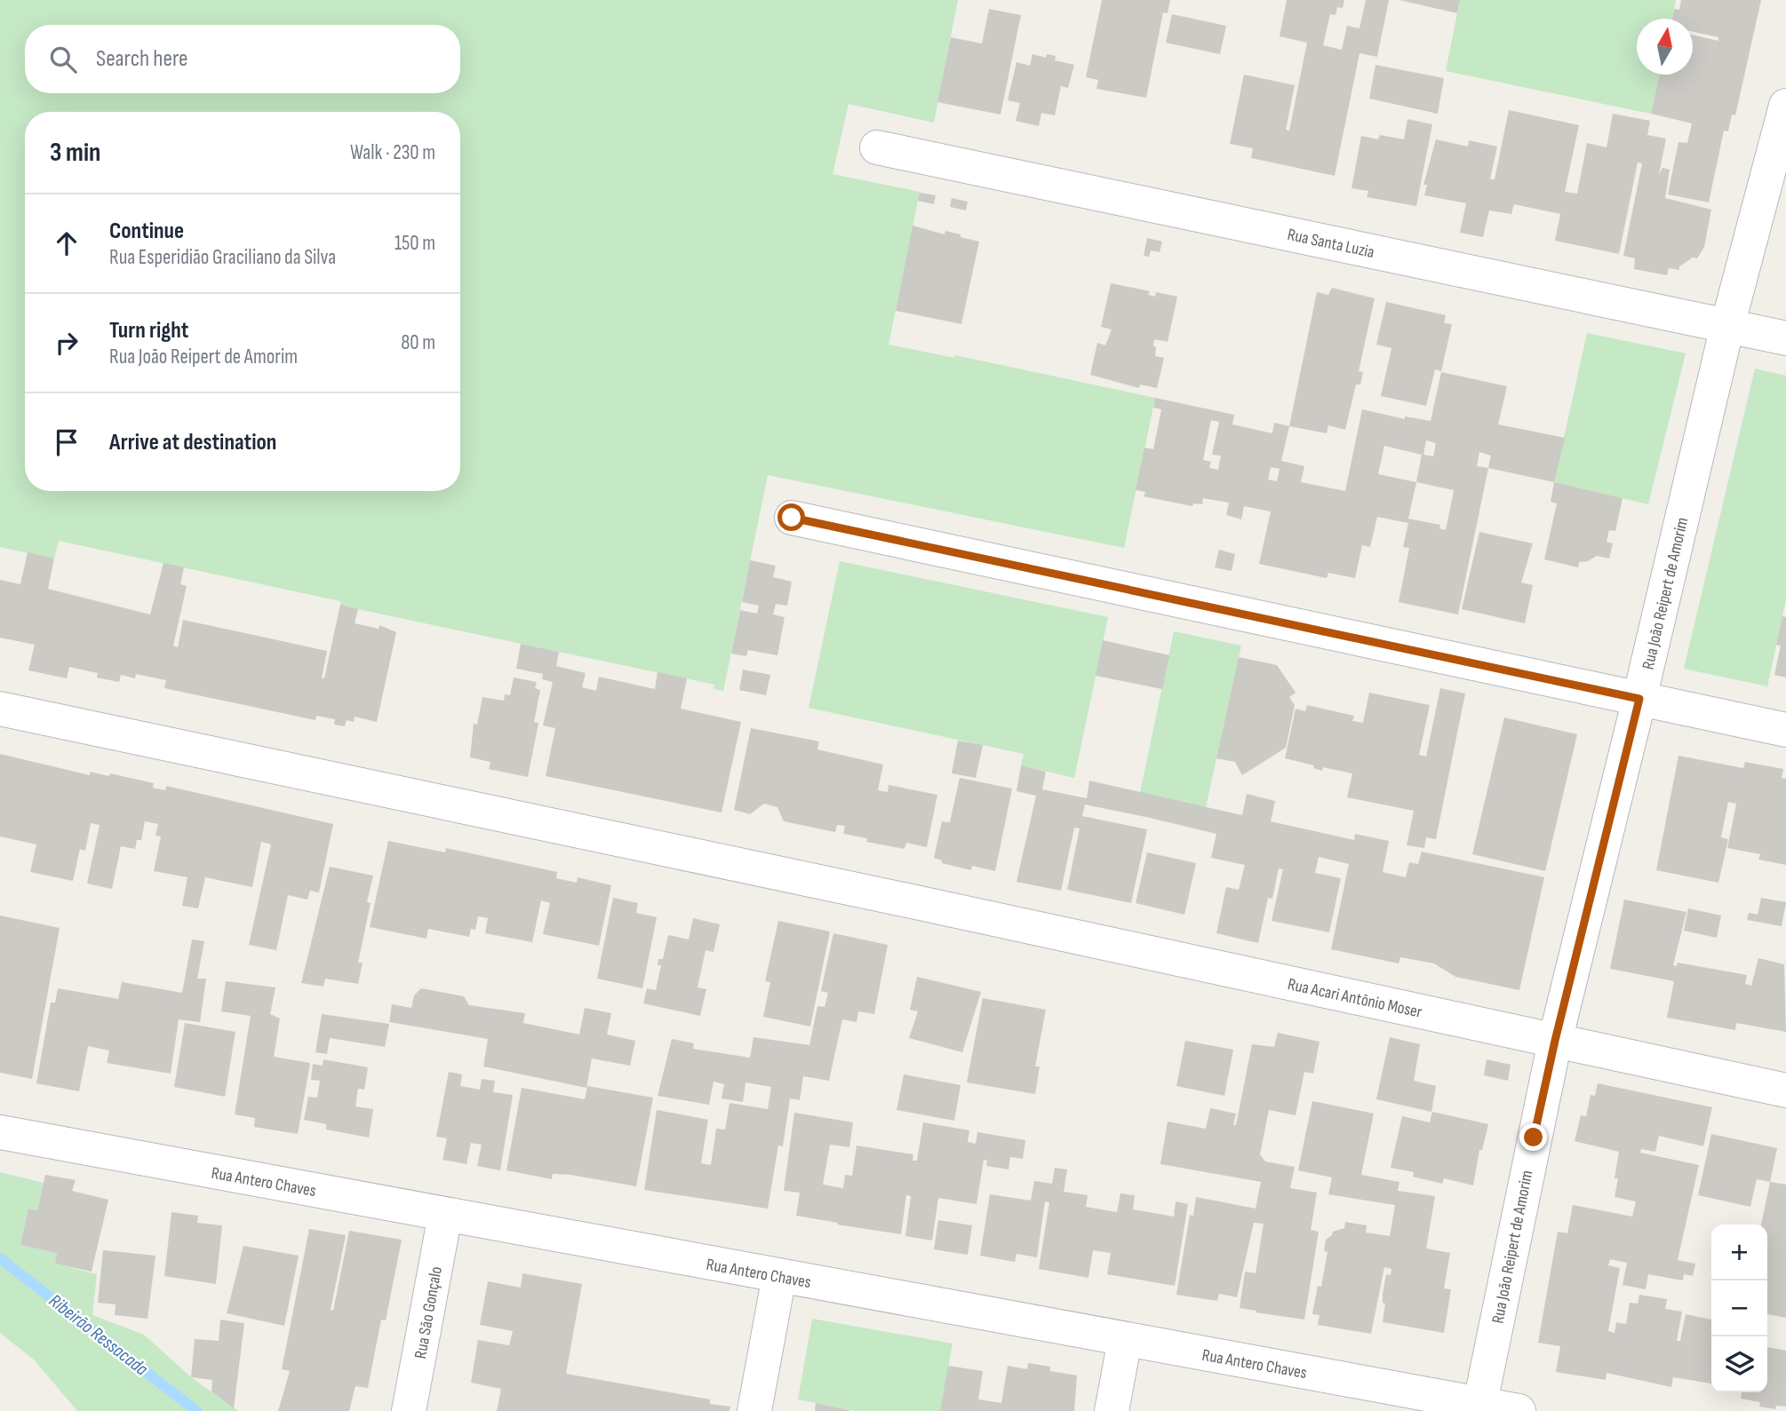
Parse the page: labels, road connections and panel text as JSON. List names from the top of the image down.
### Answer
{
  "streets": {
    "street": [
      "Rua Santa Luzia",
      "Rua João Reipert de Amorim",
      "Rua Acari Antônio Moser",
      "Rua Antero Chaves",
      "Rua São Gonçalo"
    ]
  },
  "crossings": [
    ["Rua Santa Luzia", "Rua João Reipert de Amorim"],
    ["Rua João Reipert de Amorim", "Rua Acari Antônio Moser"],
    ["Rua João Reipert de Amorim", "Rua Antero Chaves"],
    ["Rua Antero Chaves", "Rua São Gonçalo"]
  ],
  "water": ["Ribeirão Ressacada"],
  "north": "top",
  "page": {
    "search": "Search here",
    "heading": ["3 min", "Walk · 230 m"],
    "list": [
      ["Continue", "Rua Esperidião Graciliano da Silva", "150 m"],
      ["Turn right", "Rua João Reipert de Amorim", "80 m"],
      "Arrive at destination"
    ],
    "map_buttons": ["+", "−"]
  }
}
